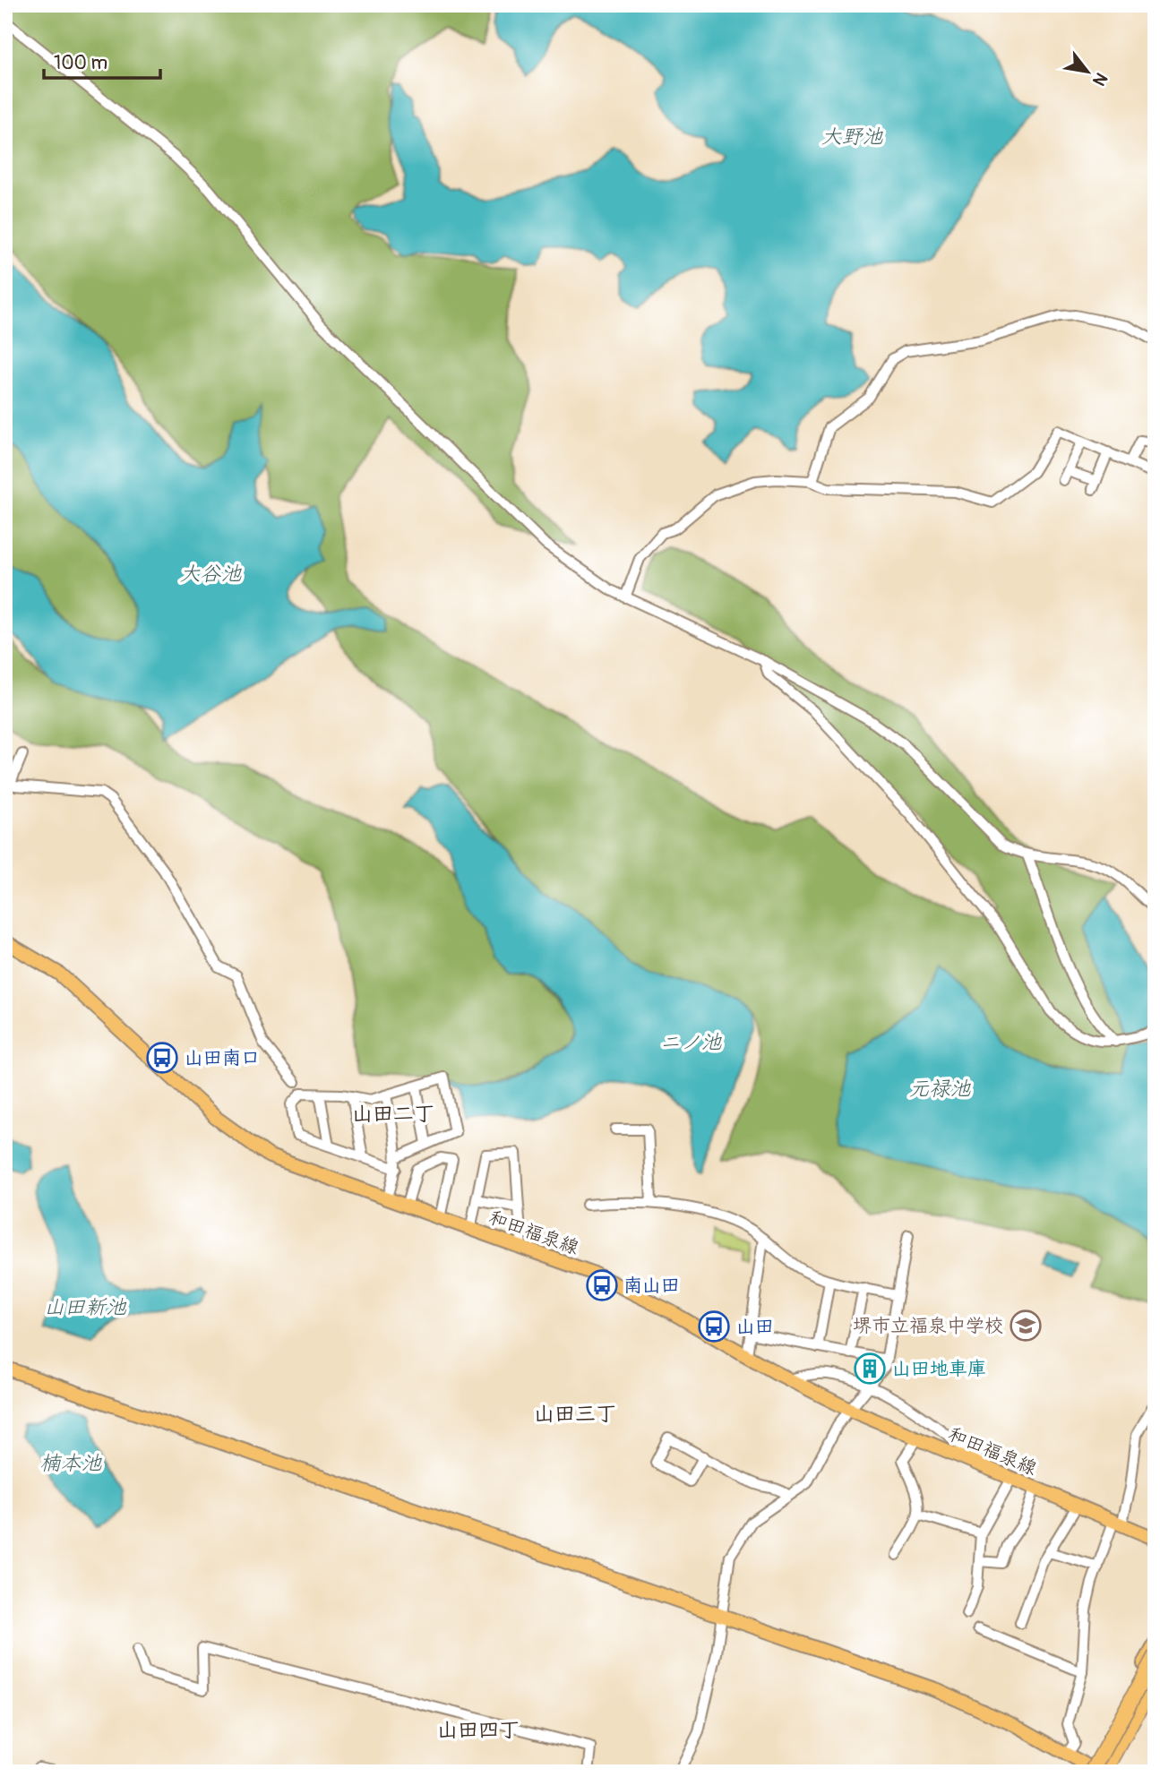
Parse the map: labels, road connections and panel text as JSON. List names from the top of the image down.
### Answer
{
  "streets": {
    "main road": ["和田福泉線"]
  },
  "districts": ["山田二丁", "山田三丁", "山田四丁"],
  "water": [
    "大野池",
    "大谷池",
    "ニノ池",
    "元禄池",
    "山田新池",
    "楠本池"
  ],
  "places": {
    "bus stop": ["山田南口", "南山田", "山田"],
    "school or university": ["堺市立福泉中学校"],
    "building": ["山田地車庫"]
  },
  "scale_bar": "100 m",
  "north": "bottom right"
}
